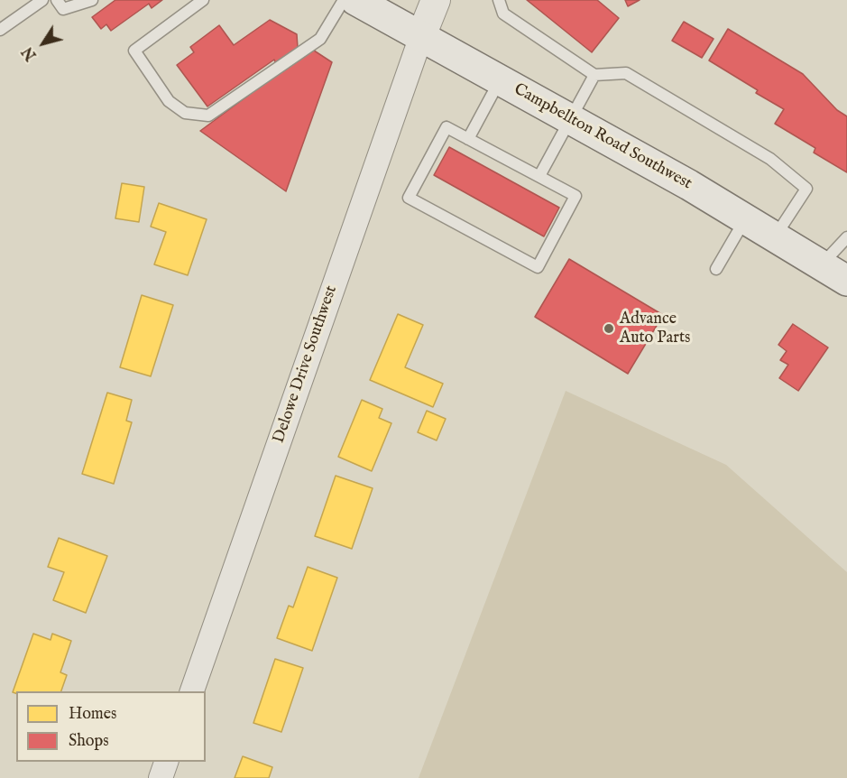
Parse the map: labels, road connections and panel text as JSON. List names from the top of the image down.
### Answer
{
  "streets": {
    "main road": ["Campbellton Road Southwest"],
    "street": ["Delowe Drive Southwest"]
  },
  "crossings": [
    ["Campbellton Road Southwest", "Delowe Drive Southwest"]
  ],
  "places": ["Advance Auto Parts"],
  "legend": ["Homes", "Shops"],
  "north": "bottom left"
}
